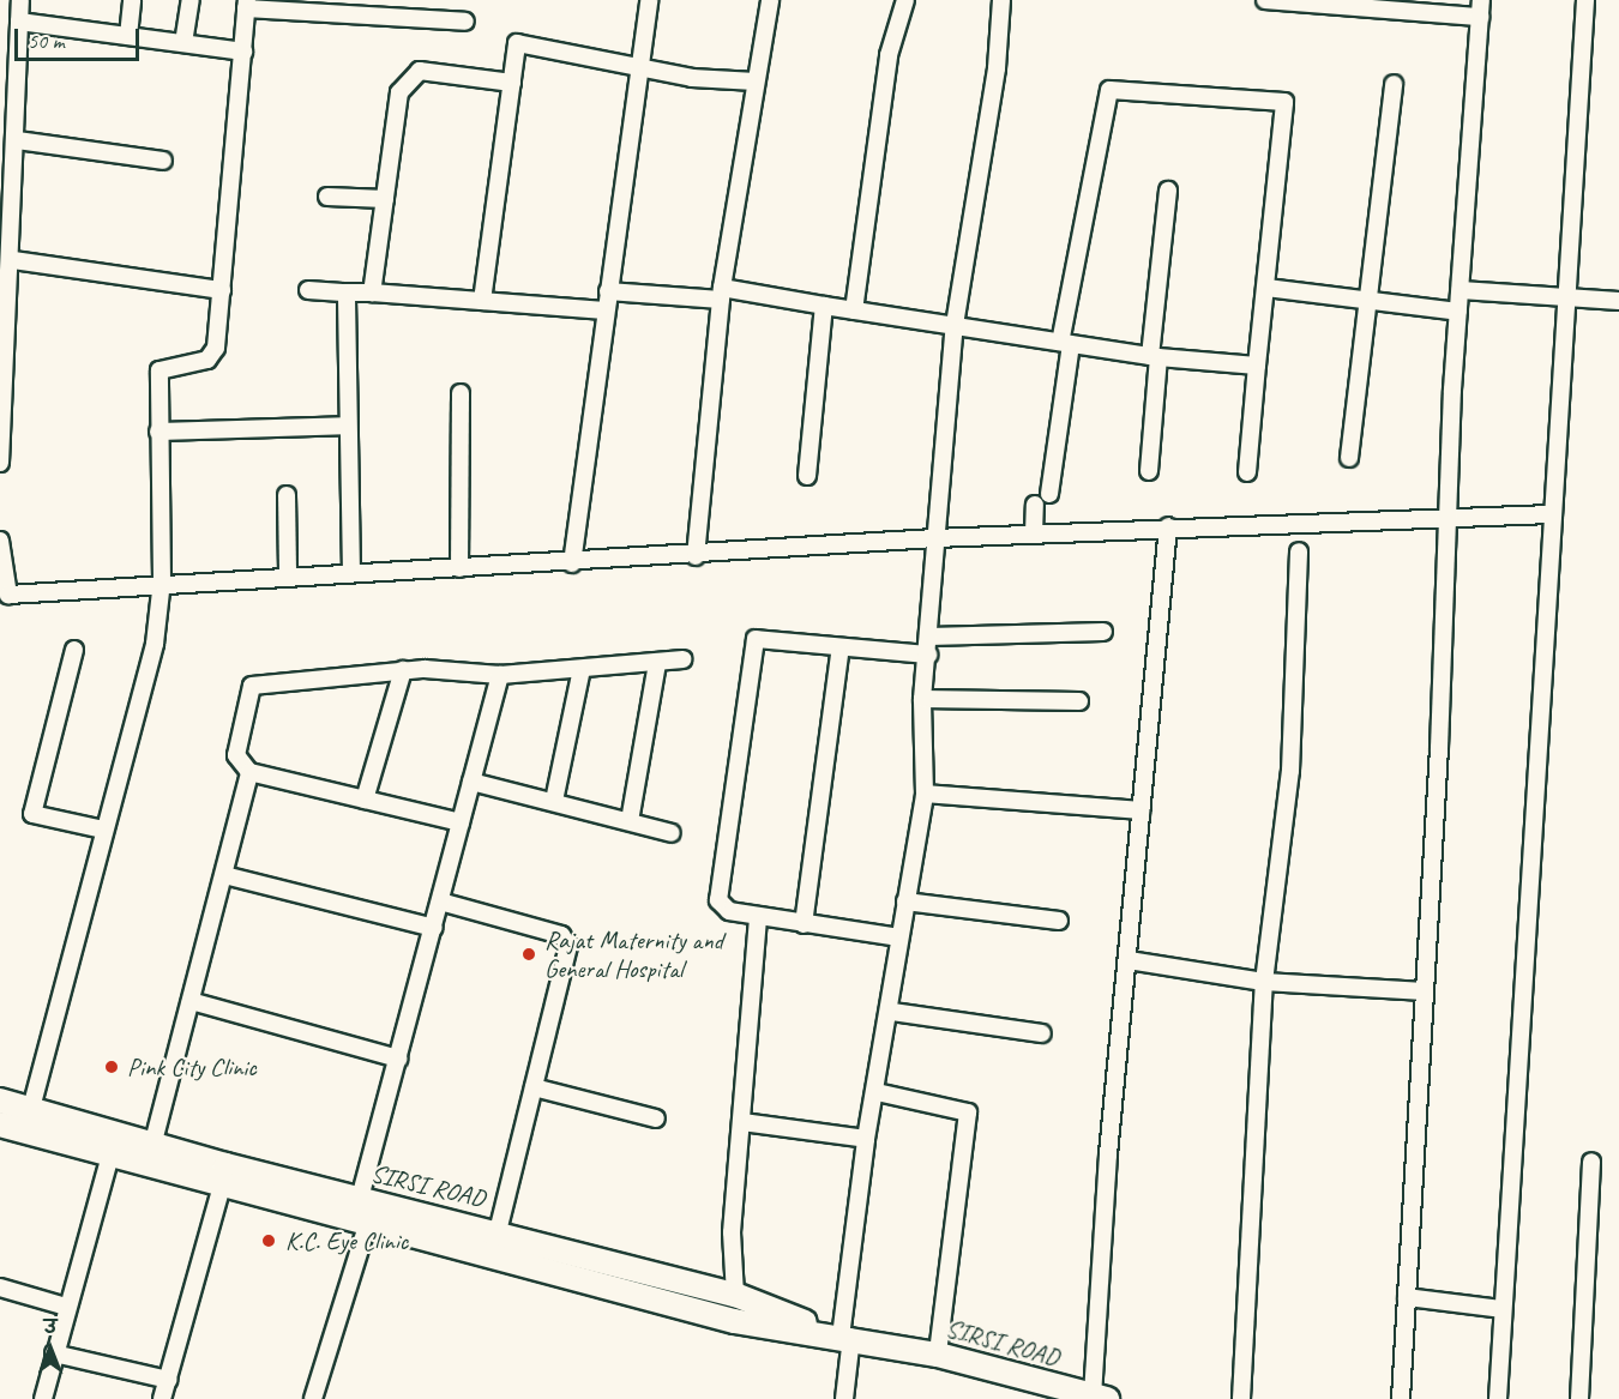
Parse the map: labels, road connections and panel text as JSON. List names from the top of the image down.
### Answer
{
  "streets": {
    "main road": ["SIRSI ROAD"]
  },
  "places": ["Rajat Maternity and General Hospital", "Pink City Clinic", "K.C. Eye Clinic"],
  "scale_bar": "50 m",
  "north": "top"
}
